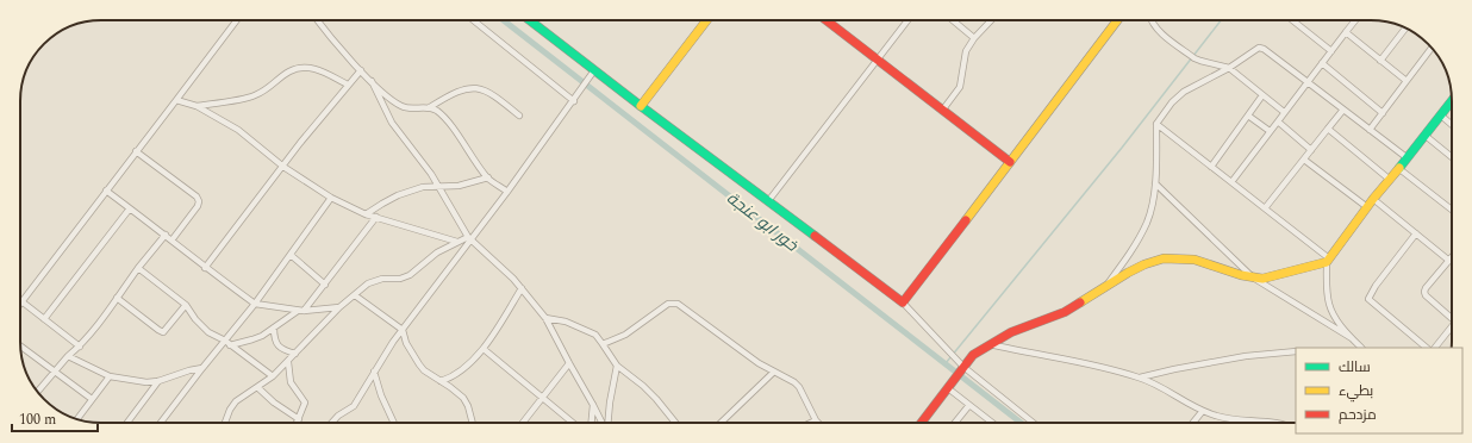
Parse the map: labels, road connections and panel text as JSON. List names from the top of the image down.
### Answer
{
  "water": ["خور ابو عنجة"],
  "legend": ["سالك", "بطيء", "مزدحم"],
  "scale_bar": "100 m"
}
